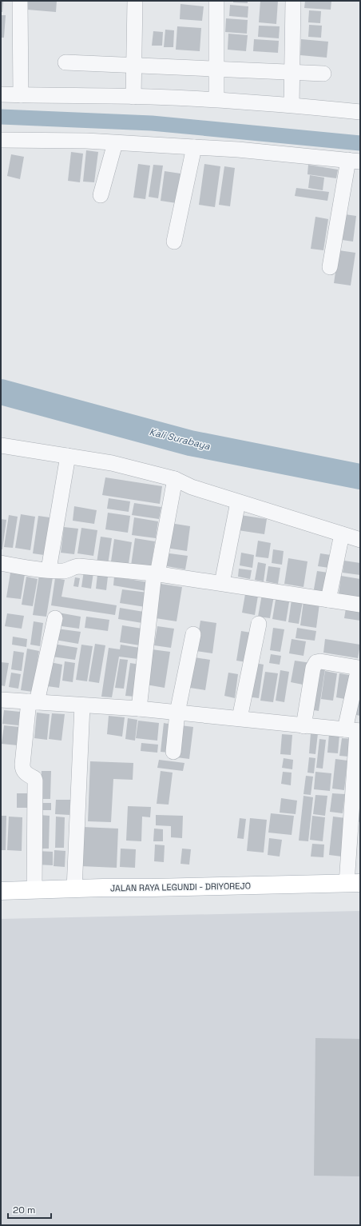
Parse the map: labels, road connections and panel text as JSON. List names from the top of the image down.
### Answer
{
  "streets": {
    "main road": ["JALAN RAYA LEGUNDI - DRIYOREJO"]
  },
  "water": ["Kali Surabaya"],
  "scale_bar": "20 m"
}
